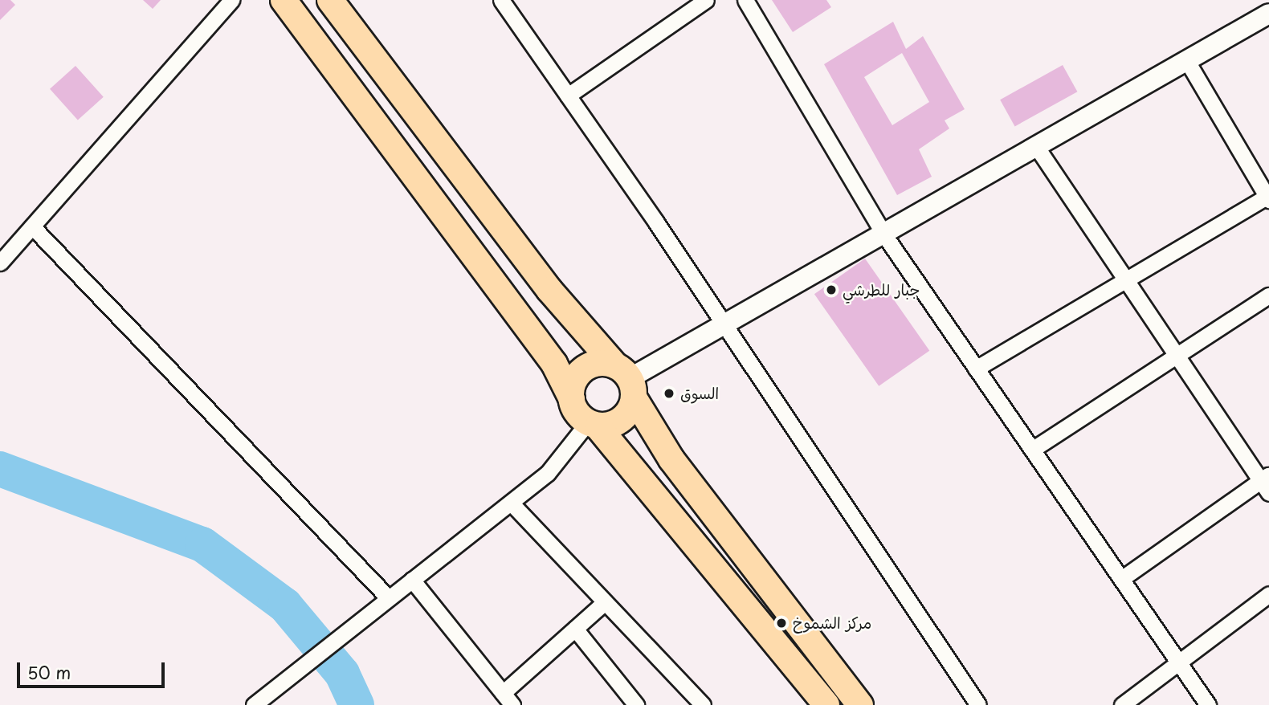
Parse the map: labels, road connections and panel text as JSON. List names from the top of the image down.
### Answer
{
  "places": ["جبار للطرشي", "السوق", "مركز الشموخ"],
  "scale_bar": "50 m"
}
